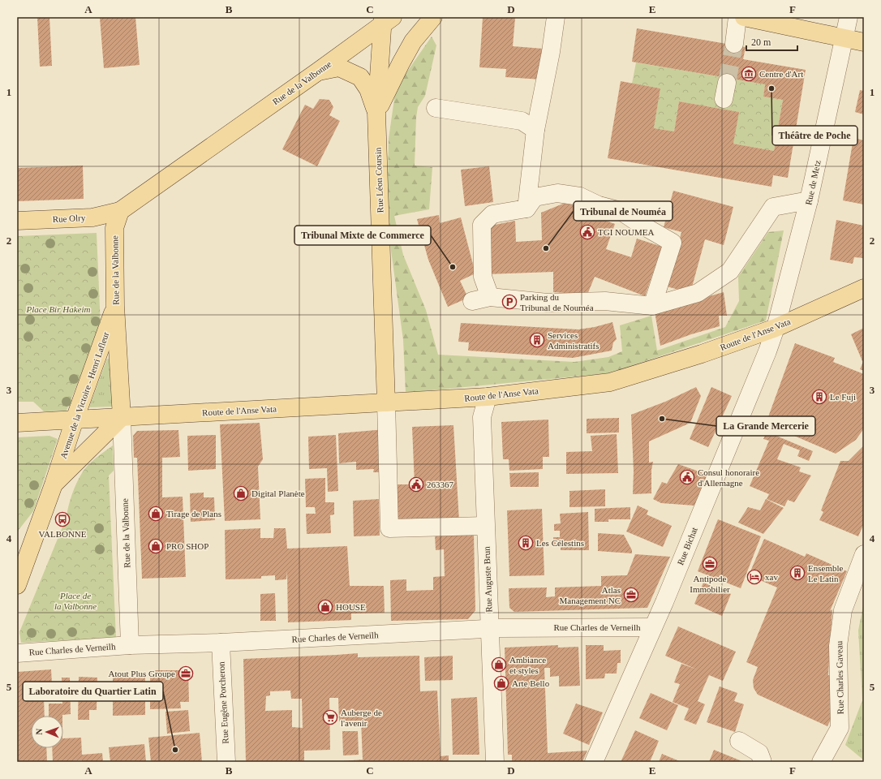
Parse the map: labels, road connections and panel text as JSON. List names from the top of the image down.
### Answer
{
  "streets": {
    "main road": [
      "Rue de la Valbonne",
      "Rue Léon Coursin",
      "Rue Olry",
      "Route de l'Anse Vata",
      "Avenue de la Victoire - Henri Lafleur"
    ],
    "street": [
      "Rue de Metz",
      "Rue Bichat",
      "Rue Auguste Brun",
      "Rue Charles de Verneilh",
      "Rue Charles Gaveau",
      "Rue Eugène Porcheron"
    ]
  },
  "crossings": [
    ["Rue de la Valbonne", "Rue Léon Coursin"],
    ["Rue de la Valbonne", "Rue Olry"],
    ["Rue de la Valbonne", "Route de l'Anse Vata"],
    ["Rue de la Valbonne", "Avenue de la Victoire - Henri Lafleur"],
    ["Rue de la Valbonne", "Rue Charles de Verneilh"],
    ["Rue Léon Coursin", "Route de l'Anse Vata"],
    ["Rue de Metz", "Route de l'Anse Vata"],
    ["Rue de Metz", "Rue Bichat"],
    ["Route de l'Anse Vata", "Avenue de la Victoire - Henri Lafleur"],
    ["Route de l'Anse Vata", "Rue Bichat"],
    ["Route de l'Anse Vata", "Rue Auguste Brun"],
    ["Rue Bichat", "Rue Charles de Verneilh"],
    ["Rue Auguste Brun", "Rue Charles de Verneilh"],
    ["Rue Charles de Verneilh", "Rue Eugène Porcheron"]
  ],
  "parks": ["Place Bir Hakeim", "Place de la Valbonne"],
  "places": {
    "museum": ["Centre d'Art"],
    "other": [
      "Théâtre de Poche",
      "Tribunal de Nouméa",
      "Tribunal Mixte de Commerce",
      "La Grande Mercerie",
      "Laboratoire du Quartier Latin"
    ],
    "public building": ["TGI NOUMEA", "Consul honoraire d'Allemagne", "263367"],
    "parking": ["Parking du Tribunal de Nouméa"],
    "building": [
      "Services Administratifs",
      "Le Fuji",
      "Les Célestins",
      "Ensemble Le Latin"
    ],
    "shop": [
      "Digital Planète",
      "Tirage de Plans",
      "PRO SHOP",
      "HOUSE",
      "Ambiance et styles",
      "Arte Bello"
    ],
    "bus stop": ["VALBONNE"],
    "office": ["Antipode Immobilier", "Atlas Management NC", "Atout Plus Groupe"],
    "hotel": ["xav"],
    "supermarket": ["Auberge de l'avenir"]
  },
  "scale_bar": "20 m",
  "north": "left",
  "grid": {
    "columns": [
      "A",
      "B",
      "C",
      "D",
      "E",
      "F"
    ],
    "rows": [
      "1",
      "2",
      "3",
      "4",
      "5"
    ]
  }
}
